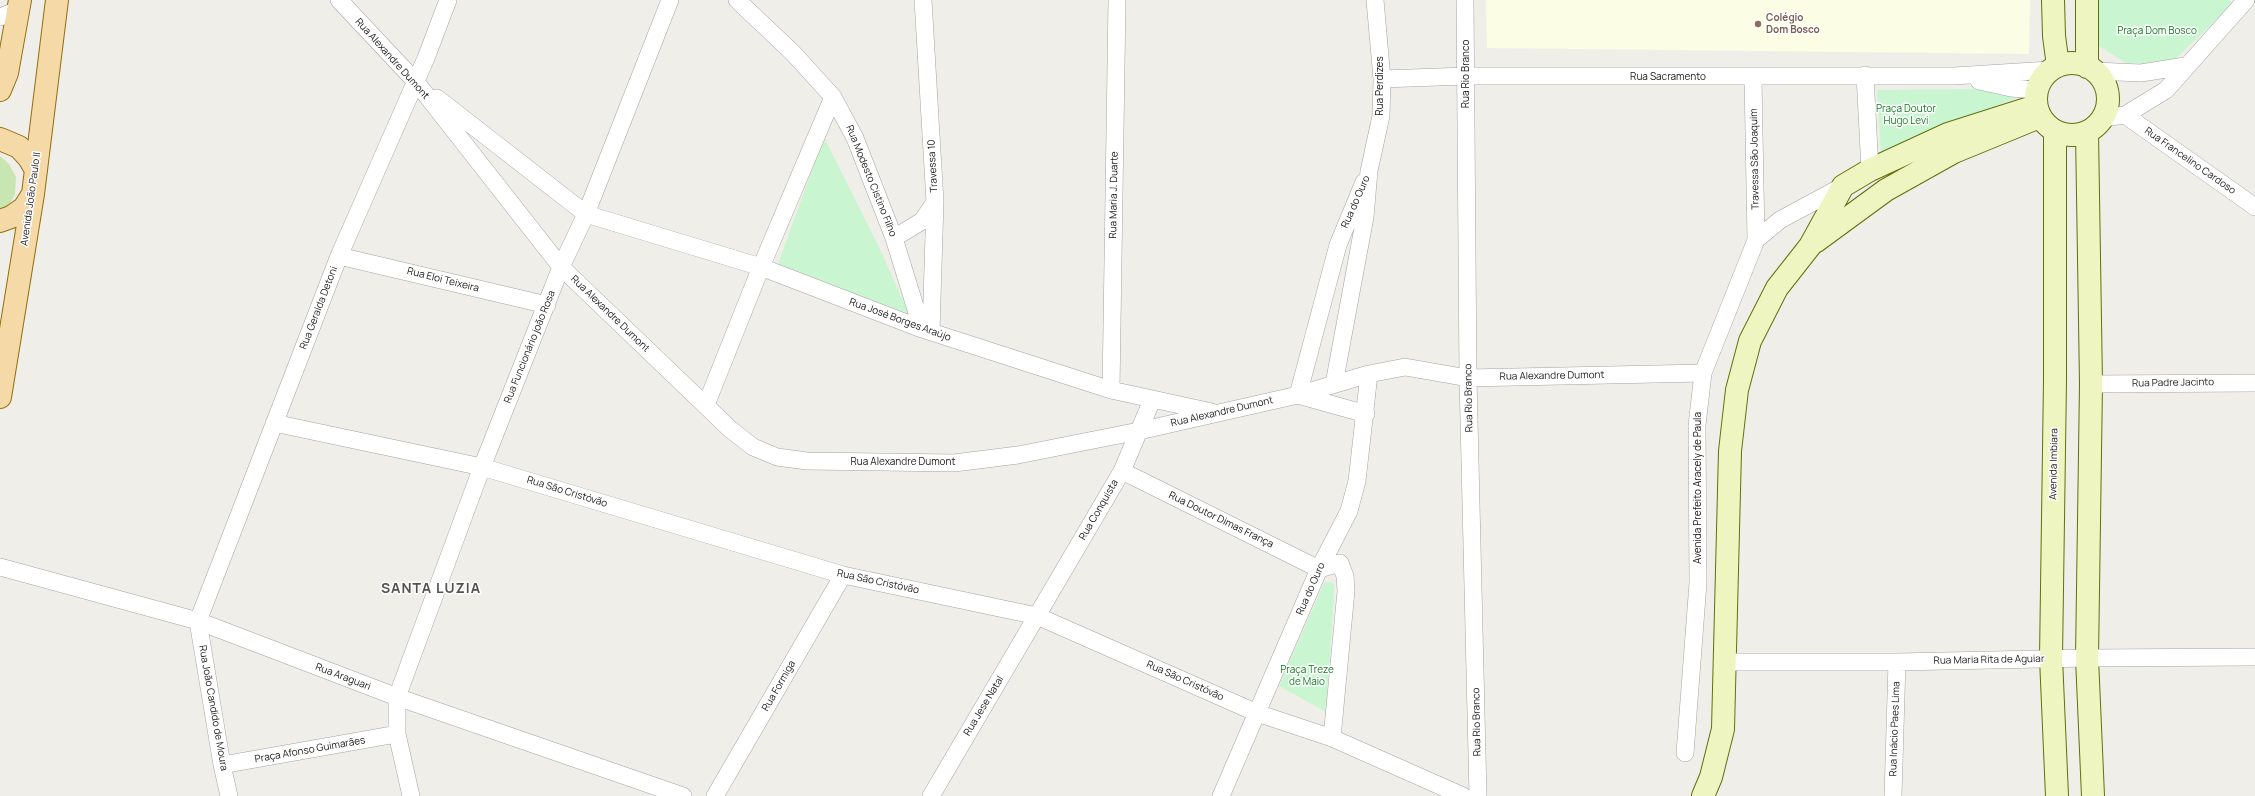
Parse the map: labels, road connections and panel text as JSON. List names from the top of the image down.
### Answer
{
  "streets": {
    "main road": ["Avenida João Paulo II", "Avenida Imbiara", "Avenida Prefeito Aracely de Paula"],
    "street": [
      "Rua Alexandre Dumont",
      "Rua Rio Branco",
      "Rua Sacramento",
      "Rua Perdizes",
      "Travessa São Joaquim",
      "Rua Francelino Cardoso",
      "Travessa 10",
      "Rua Modesto Cistino Filho",
      "Rua Maria J. Duarte",
      "Rua do Ouro",
      "Rua Eloi Teixeira",
      "Rua Geralda Detoni",
      "Rua José Borges Araújo",
      "Rua Funcionário joão Rosa",
      "Rua Padre Jacinto",
      "Rua São Cristóvão",
      "Rua Conquista",
      "Rua Doutor Dimas França",
      "Rua Maria Rita de Aguiar",
      "Rua Araguari",
      "Rua Formiga",
      "Rua Jese Natal",
      "Rua João Candido de Moura",
      "Rua Inácio Paes Lima",
      "Praça Afonso Guimarães"
    ]
  },
  "crossings": [
    ["Rua Alexandre Dumont", "Rua Rio Branco"],
    ["Rua Alexandre Dumont", "Rua do Ouro"],
    ["Rua Alexandre Dumont", "Rua Geralda Detoni"],
    ["Rua Alexandre Dumont", "Rua José Borges Araújo"],
    ["Rua Alexandre Dumont", "Rua Funcionário joão Rosa"],
    ["Rua Alexandre Dumont", "Avenida Prefeito Aracely de Paula"],
    ["Rua Alexandre Dumont", "Rua Conquista"],
    ["Rua Rio Branco", "Rua Sacramento"],
    ["Rua Sacramento", "Rua Perdizes"],
    ["Rua Sacramento", "Travessa São Joaquim"],
    ["Rua Perdizes", "Rua do Ouro"],
    ["Travessa São Joaquim", "Avenida Prefeito Aracely de Paula"],
    ["Travessa 10", "Rua Modesto Cistino Filho"],
    ["Travessa 10", "Rua José Borges Araújo"],
    ["Rua Modesto Cistino Filho", "Rua José Borges Araújo"],
    ["Rua Maria J. Duarte", "Rua José Borges Araújo"],
    ["Rua do Ouro", "Rua São Cristóvão"],
    ["Rua do Ouro", "Rua Doutor Dimas França"],
    ["Rua Eloi Teixeira", "Rua Geralda Detoni"],
    ["Rua Eloi Teixeira", "Rua Funcionário joão Rosa"],
    ["Rua Geralda Detoni", "Rua São Cristóvão"],
    ["Rua Geralda Detoni", "Rua Araguari"],
    ["Rua Geralda Detoni", "Rua João Candido de Moura"],
    ["Rua José Borges Araújo", "Rua Funcionário joão Rosa"],
    ["Rua José Borges Araújo", "Rua Conquista"],
    ["Rua Funcionário joão Rosa", "Rua São Cristóvão"],
    ["Rua Funcionário joão Rosa", "Rua Araguari"],
    ["Avenida Imbiara", "Avenida Prefeito Aracely de Paula"],
    ["Avenida Imbiara", "Rua Maria Rita de Aguiar"],
    ["Avenida Prefeito Aracely de Paula", "Rua Maria Rita de Aguiar"],
    ["Rua São Cristóvão", "Rua Conquista"],
    ["Rua São Cristóvão", "Rua Formiga"],
    ["Rua São Cristóvão", "Rua Jese Natal"],
    ["Rua Conquista", "Rua Doutor Dimas França"],
    ["Rua Conquista", "Rua Jese Natal"],
    ["Rua Maria Rita de Aguiar", "Rua Inácio Paes Lima"],
    ["Rua Araguari", "Rua João Candido de Moura"],
    ["Rua João Candido de Moura", "Praça Afonso Guimarães"]
  ],
  "districts": ["SANTA LUZIA"],
  "parks": ["Praça Dom Bosco", "Praça Doutor Hugo Levi", "Praça Treze de Maio"],
  "places": ["Colégio Dom Bosco"]
}
